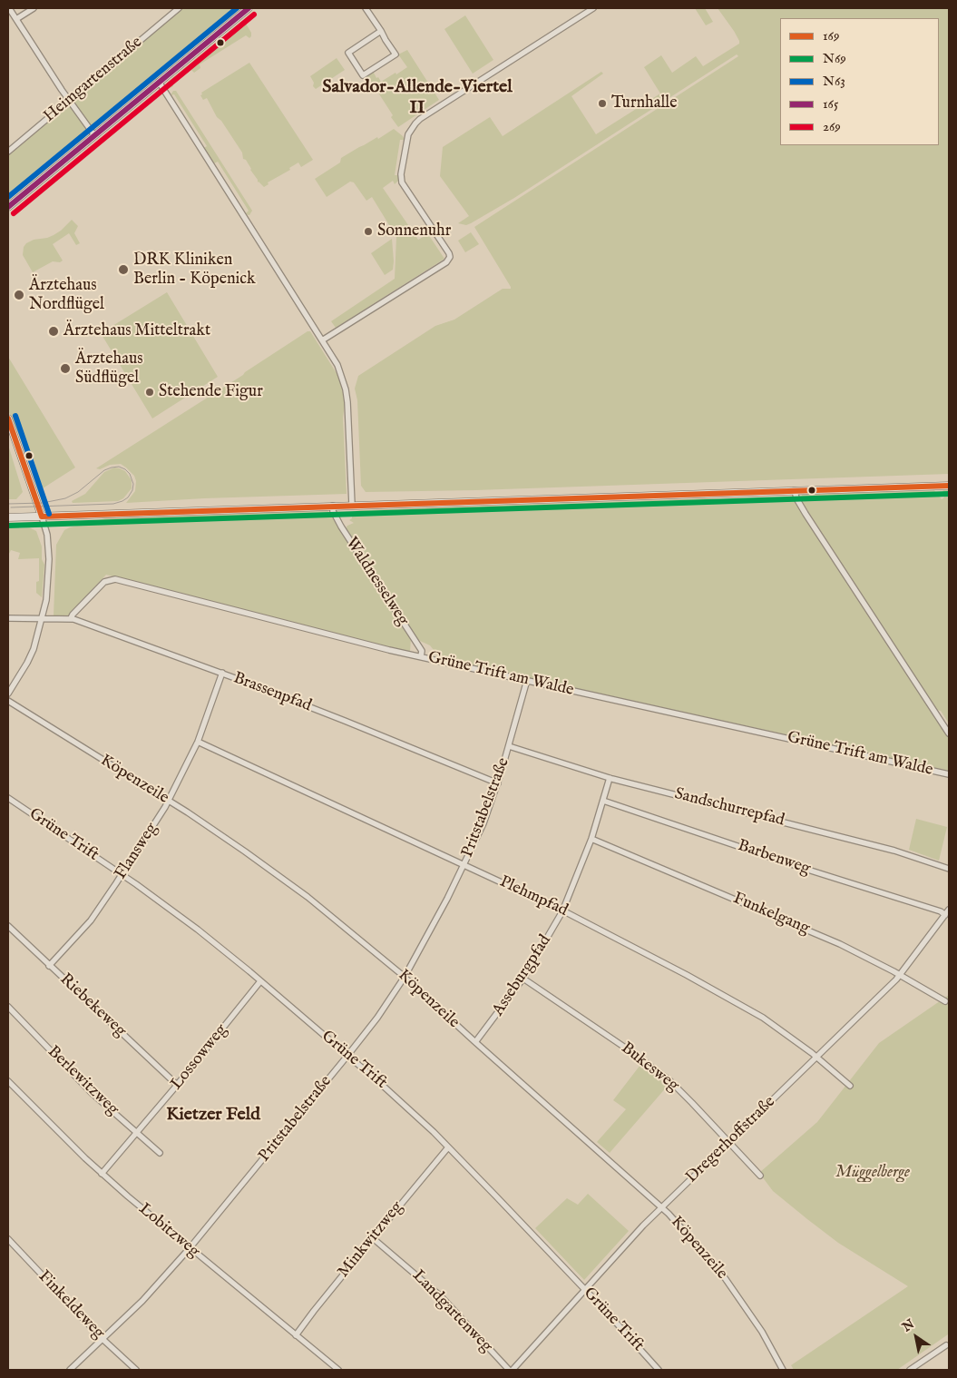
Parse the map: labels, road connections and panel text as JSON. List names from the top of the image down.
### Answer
{
  "streets": {
    "street": [
      "Heimgartenstraße",
      "Waldnesselweg",
      "Grüne Trift am Walde",
      "Brassenpfad",
      "Köpenzeile",
      "Pritstabelstraße",
      "Sandschurrepfad",
      "Grüne Trift",
      "Flansweg",
      "Barbenweg",
      "Plehmpfad",
      "Funkelgang",
      "Asseburgpfad",
      "Riebekeweg",
      "Lossowweg",
      "Bukesweg",
      "Berlewitzweg",
      "Dregerhoffstraße",
      "Lobitzweg",
      "Minkwitzweg",
      "Finkeldeweg",
      "Landgartenweg"
    ]
  },
  "crossings": [
    ["Waldnesselweg", "Grüne Trift am Walde"],
    ["Grüne Trift am Walde", "Brassenpfad"],
    ["Grüne Trift am Walde", "Pritstabelstraße"],
    ["Brassenpfad", "Pritstabelstraße"],
    ["Brassenpfad", "Flansweg"],
    ["Köpenzeile", "Pritstabelstraße"],
    ["Köpenzeile", "Flansweg"],
    ["Köpenzeile", "Asseburgpfad"],
    ["Köpenzeile", "Dregerhoffstraße"],
    ["Pritstabelstraße", "Sandschurrepfad"],
    ["Pritstabelstraße", "Grüne Trift"],
    ["Pritstabelstraße", "Plehmpfad"],
    ["Pritstabelstraße", "Lobitzweg"],
    ["Pritstabelstraße", "Finkeldeweg"],
    ["Sandschurrepfad", "Asseburgpfad"],
    ["Grüne Trift", "Flansweg"],
    ["Grüne Trift", "Lossowweg"],
    ["Grüne Trift", "Dregerhoffstraße"],
    ["Grüne Trift", "Minkwitzweg"],
    ["Flansweg", "Plehmpfad"],
    ["Flansweg", "Riebekeweg"],
    ["Barbenweg", "Asseburgpfad"],
    ["Barbenweg", "Dregerhoffstraße"],
    ["Plehmpfad", "Asseburgpfad"],
    ["Plehmpfad", "Dregerhoffstraße"],
    ["Funkelgang", "Asseburgpfad"],
    ["Funkelgang", "Dregerhoffstraße"],
    ["Asseburgpfad", "Bukesweg"],
    ["Riebekeweg", "Lossowweg"],
    ["Lossowweg", "Berlewitzweg"],
    ["Lossowweg", "Lobitzweg"],
    ["Bukesweg", "Dregerhoffstraße"],
    ["Lobitzweg", "Minkwitzweg"],
    ["Minkwitzweg", "Landgartenweg"]
  ],
  "districts": ["Salvador-Allende-Viertel II", "Kietzer Feld"],
  "parks": ["Müggelberge"],
  "places": [
    "Turnhalle",
    "Sonnenuhr",
    "DRK Kliniken Berlin - Köpenick",
    "Ärztehaus Nordflügel",
    "Ärztehaus Mitteltrakt",
    "Ärztehaus Südflügel",
    "Stehende Figur"
  ],
  "lines": [
    "transit line N63",
    "transit line 165",
    "transit line 269",
    "transit line 169",
    "transit line N69"
  ],
  "legend": [
    "169",
    "N69",
    "N63",
    "165",
    "269"
  ],
  "north": "top left"
}
